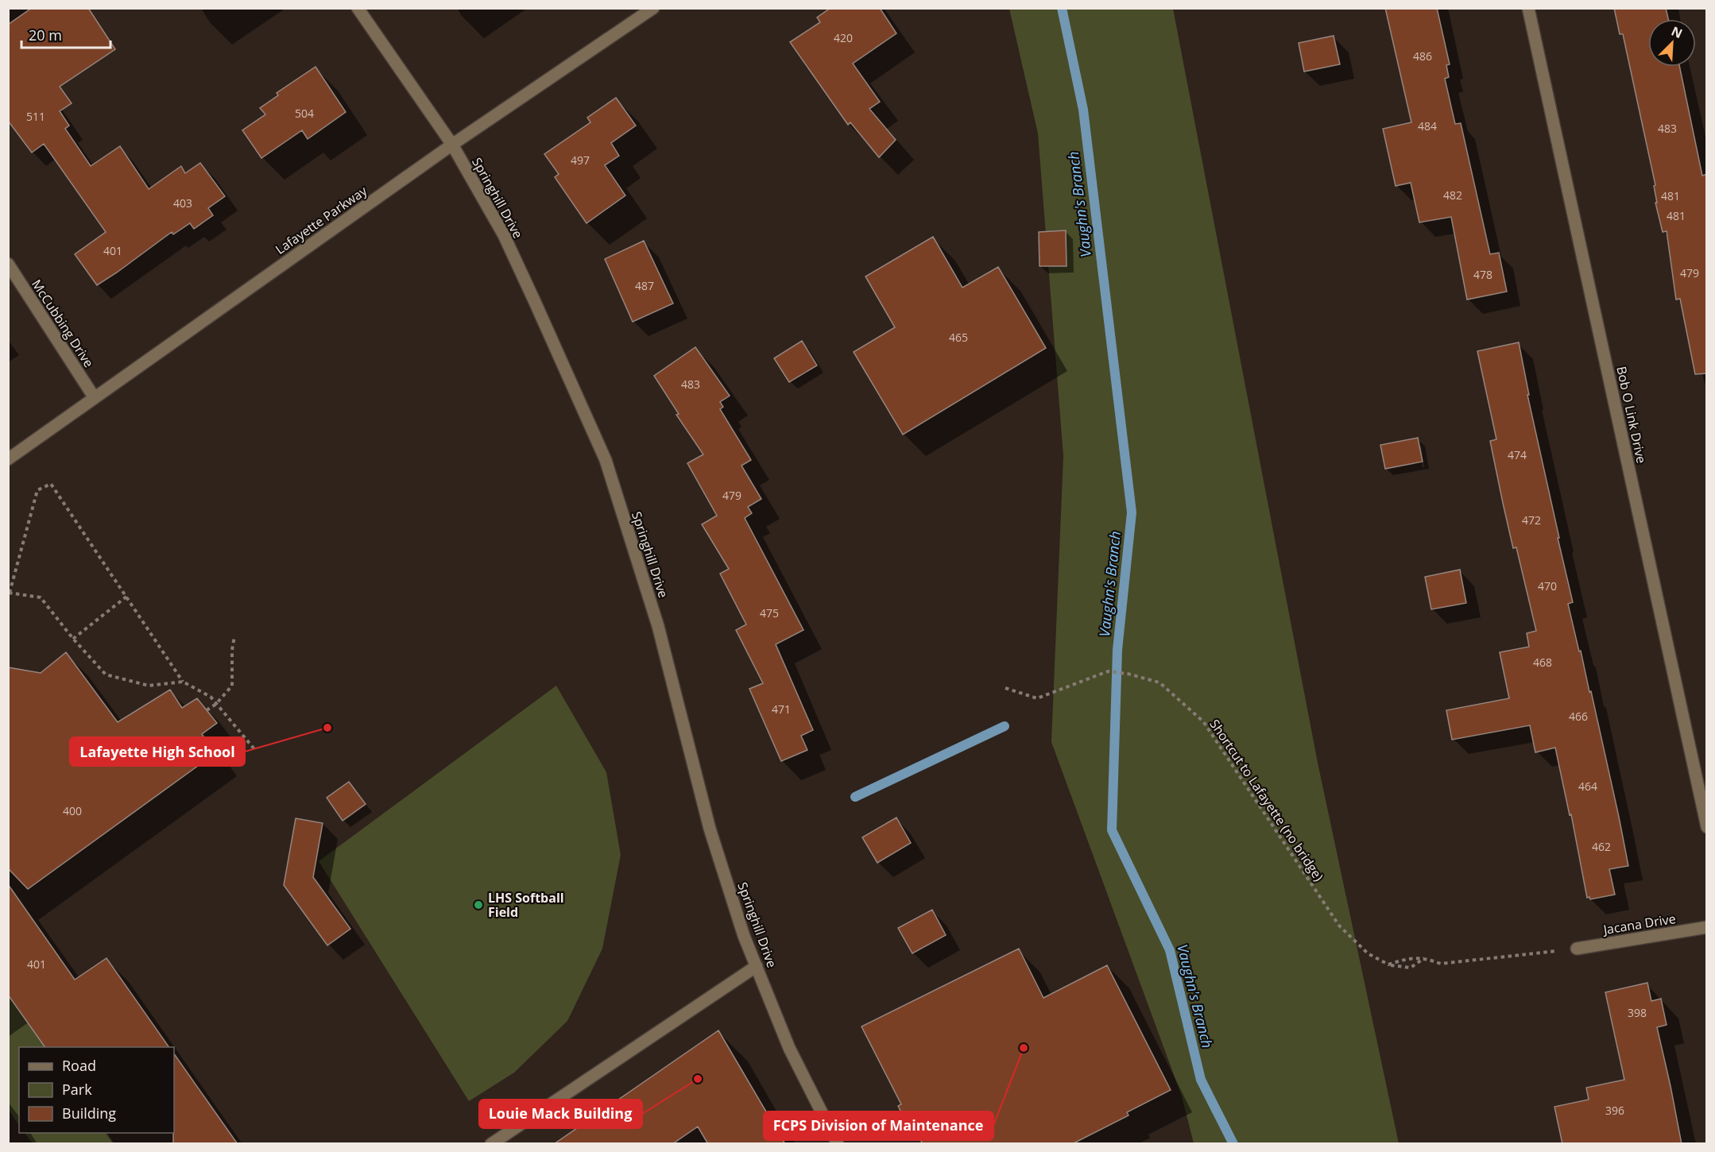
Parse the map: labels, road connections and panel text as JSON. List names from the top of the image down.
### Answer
{
  "streets": {
    "street": [
      "Springhill Drive",
      "Lafayette Parkway",
      "McCubbing Drive",
      "Bob O Link Drive",
      "Jacana Drive"
    ],
    "path": ["Shortcut to Lafayette (no bridge)"]
  },
  "crossings": [
    ["Springhill Drive", "Lafayette Parkway"],
    ["Lafayette Parkway", "McCubbing Drive"]
  ],
  "water": ["Vaughn's Branch"],
  "places": [
    "Lafayette High School",
    "LHS Softball Field",
    "FCPS Division of Maintenance",
    "Louie Mack Building"
  ],
  "house_numbers": [
    "420",
    "486",
    "504",
    "511",
    "484",
    "483",
    "497",
    "482",
    "481",
    "403",
    "481",
    "401",
    "479",
    "478",
    "487",
    "465",
    "483",
    "474",
    "479",
    "472",
    "470",
    "475",
    "468",
    "471",
    "466",
    "464",
    "400",
    "462",
    "401",
    "398",
    "396"
  ],
  "legend": ["Road", "Park", "Building"],
  "scale_bar": "20 m",
  "north": "top right"
}
